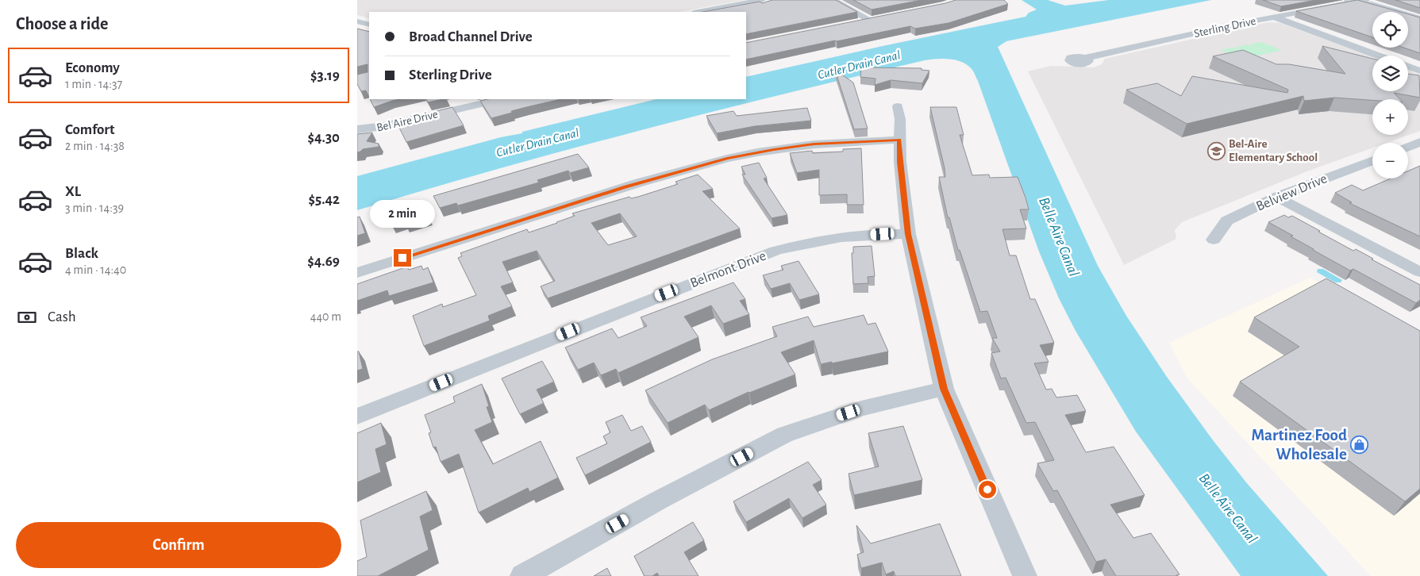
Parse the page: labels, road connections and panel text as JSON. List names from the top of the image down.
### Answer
{
  "streets": {
    "street": [
      "Sterling Drive",
      "Bel Aire Drive",
      "Belview Drive",
      "Belmont Drive"
    ]
  },
  "water": ["Cutler Drain Canal", "Belle Aire Canal"],
  "places": {
    "school or university": ["Bel-Aire Elementary School"],
    "shop": ["Martinez Food Wholesale"]
  },
  "page": {
    "heading": "Choose a ride",
    "map_buttons": ["+", "−"],
    "banner": ["Broad Channel Drive", "Sterling Drive"],
    "list": [
      {
        "name": "Economy",
        "note": "1 min · 14:37",
        "value": "$3.19"
      },
      {
        "name": "Comfort",
        "note": "2 min · 14:38",
        "value": "$4.30"
      },
      {
        "name": "XL",
        "note": "3 min · 14:39",
        "value": "$5.42"
      },
      {
        "name": "Black",
        "note": "4 min · 14:40",
        "value": "$4.69"
      }
    ],
    "bubble": "2 min",
    "pay": ["Cash", "440 m"],
    "buttons": "Confirm"
  }
}
